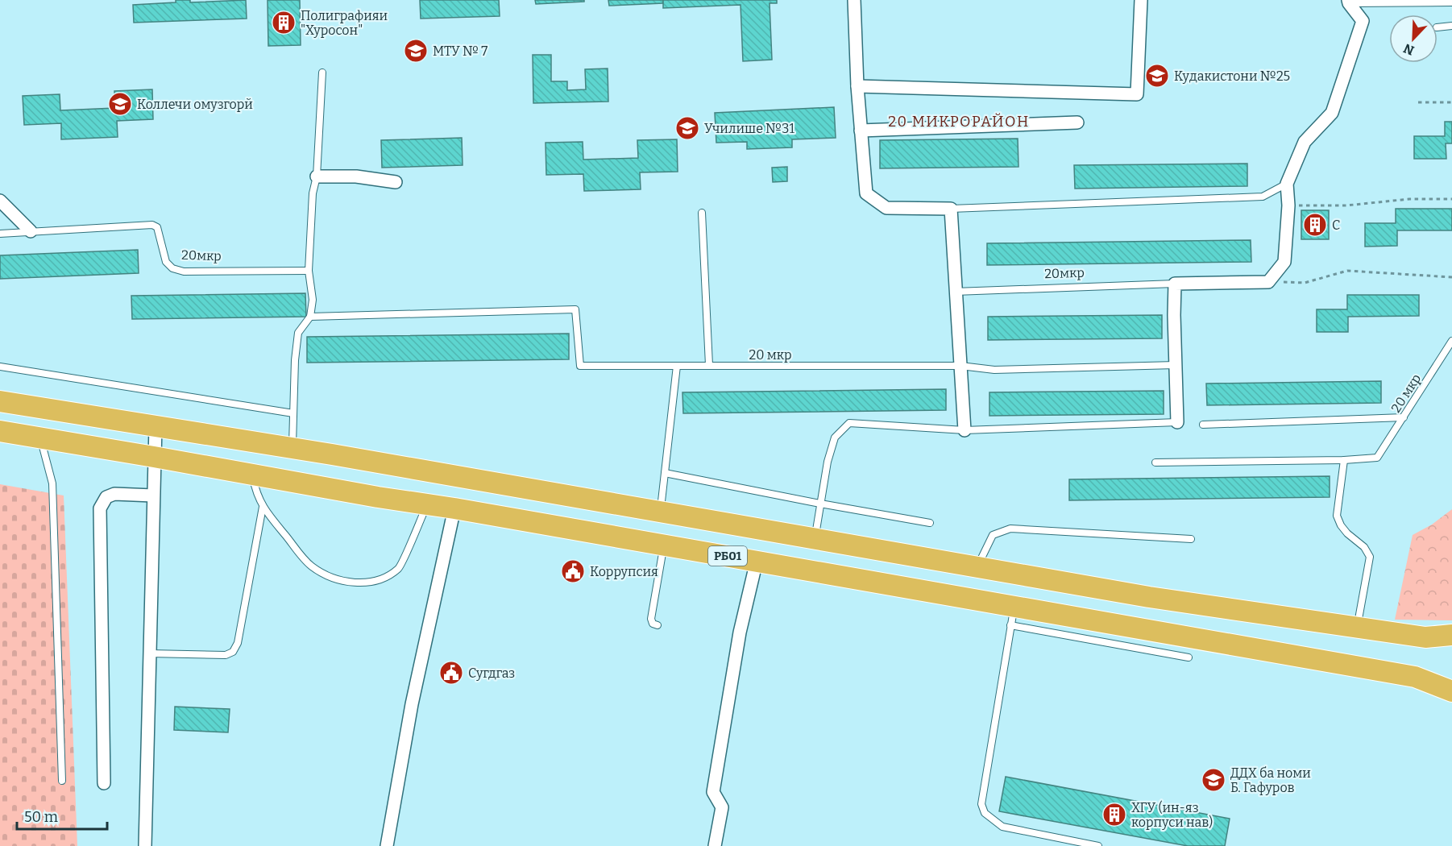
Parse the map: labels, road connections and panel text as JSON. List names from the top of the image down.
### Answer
{
  "streets": {
    "highway": ["РБ01"],
    "street": ["20мкр"],
    "lane": ["20 мкр"]
  },
  "districts": ["20 МИКРОРАЙОН"],
  "places": {
    "building": ["Полиграфияи \"Хуросон\"", "С", "ХГУ (ин-яз корпуси нав)"],
    "school or university": [
      "МТУ № 7",
      "Кудакистони №25",
      "Коллечи омузгорй",
      "Училише №31",
      "ДДХ ба номи Б. Гафуров"
    ],
    "public building": ["Коррупсия", "Сугдгаз"]
  },
  "scale_bar": "50 m",
  "north": "bottom left"
}
